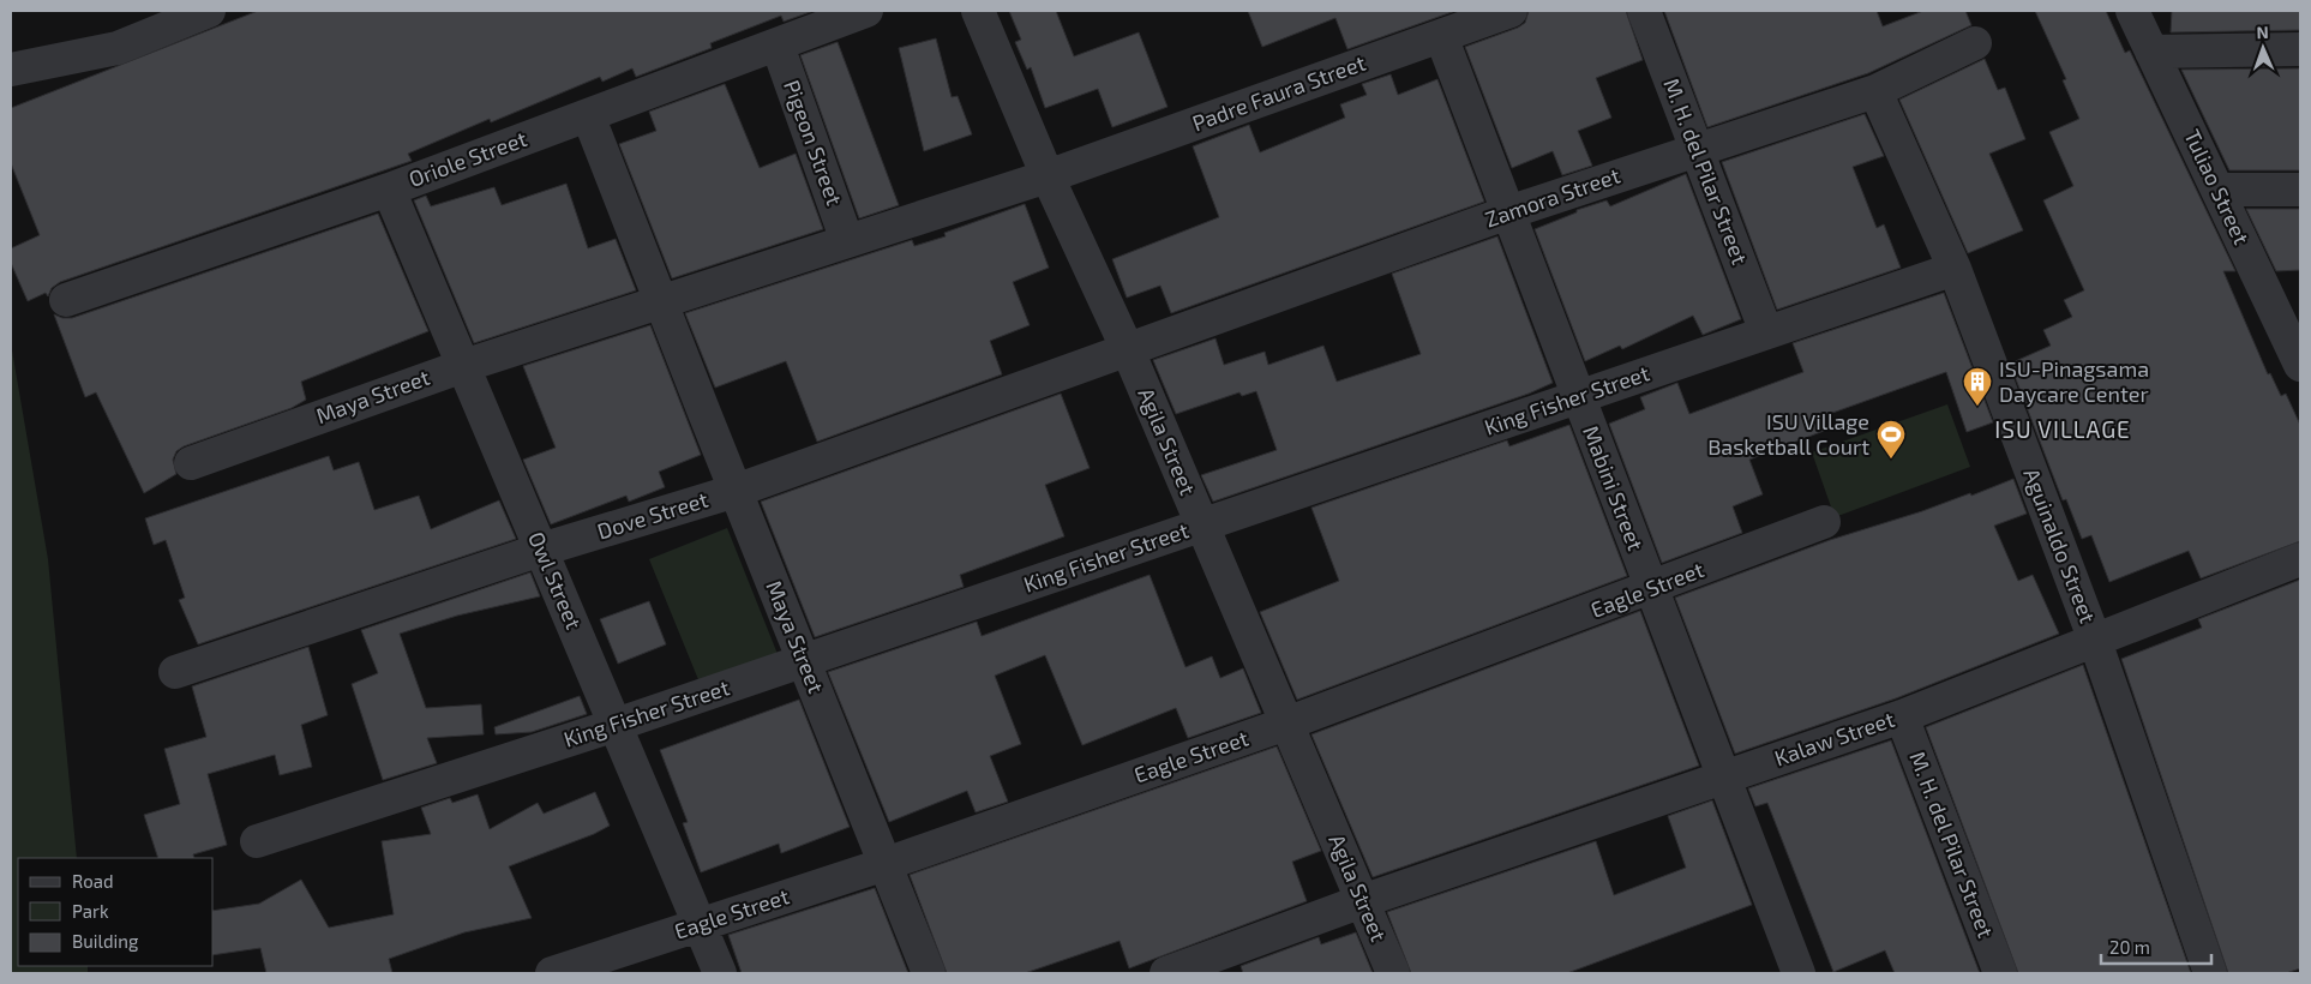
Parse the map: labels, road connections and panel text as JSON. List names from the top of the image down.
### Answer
{
  "streets": {
    "street": [
      "Padre Faura Street",
      "Pigeon Street",
      "Oriole Street",
      "M. H. del Pilar Street",
      "Tuliao Street",
      "Zamora Street",
      "Maya Street",
      "King Fisher Street",
      "Agila Street",
      "Mabini Street",
      "Dove Street",
      "Aguinaldo Street",
      "Owl Street",
      "Eagle Street",
      "Kalaw Street"
    ]
  },
  "crossings": [
    ["Padre Faura Street", "Maya Street"],
    ["Padre Faura Street", "Agila Street"],
    ["Padre Faura Street", "Mabini Street"],
    ["Pigeon Street", "Oriole Street"],
    ["Pigeon Street", "Maya Street"],
    ["Oriole Street", "Maya Street"],
    ["Oriole Street", "Owl Street"],
    ["M. H. del Pilar Street", "Zamora Street"],
    ["M. H. del Pilar Street", "King Fisher Street"],
    ["M. H. del Pilar Street", "Kalaw Street"],
    ["Zamora Street", "Agila Street"],
    ["Zamora Street", "Mabini Street"],
    ["Zamora Street", "Dove Street"],
    ["Zamora Street", "Aguinaldo Street"],
    ["Maya Street", "King Fisher Street"],
    ["Maya Street", "Agila Street"],
    ["Maya Street", "Dove Street"],
    ["Maya Street", "Owl Street"],
    ["Maya Street", "Eagle Street"],
    ["King Fisher Street", "Agila Street"],
    ["King Fisher Street", "Mabini Street"],
    ["King Fisher Street", "Aguinaldo Street"],
    ["King Fisher Street", "Owl Street"],
    ["Agila Street", "Dove Street"],
    ["Agila Street", "Eagle Street"],
    ["Agila Street", "Kalaw Street"],
    ["Mabini Street", "Eagle Street"],
    ["Mabini Street", "Kalaw Street"],
    ["Dove Street", "Owl Street"],
    ["Aguinaldo Street", "Kalaw Street"],
    ["Owl Street", "Eagle Street"]
  ],
  "districts": ["ISU VILLAGE"],
  "places": {
    "building": ["ISU-Pinagsama Daycare Center"],
    "sports": ["ISU Village Basketball Court"]
  },
  "legend": ["Road", "Park", "Building"],
  "scale_bar": "20 m",
  "north": "top"
}
